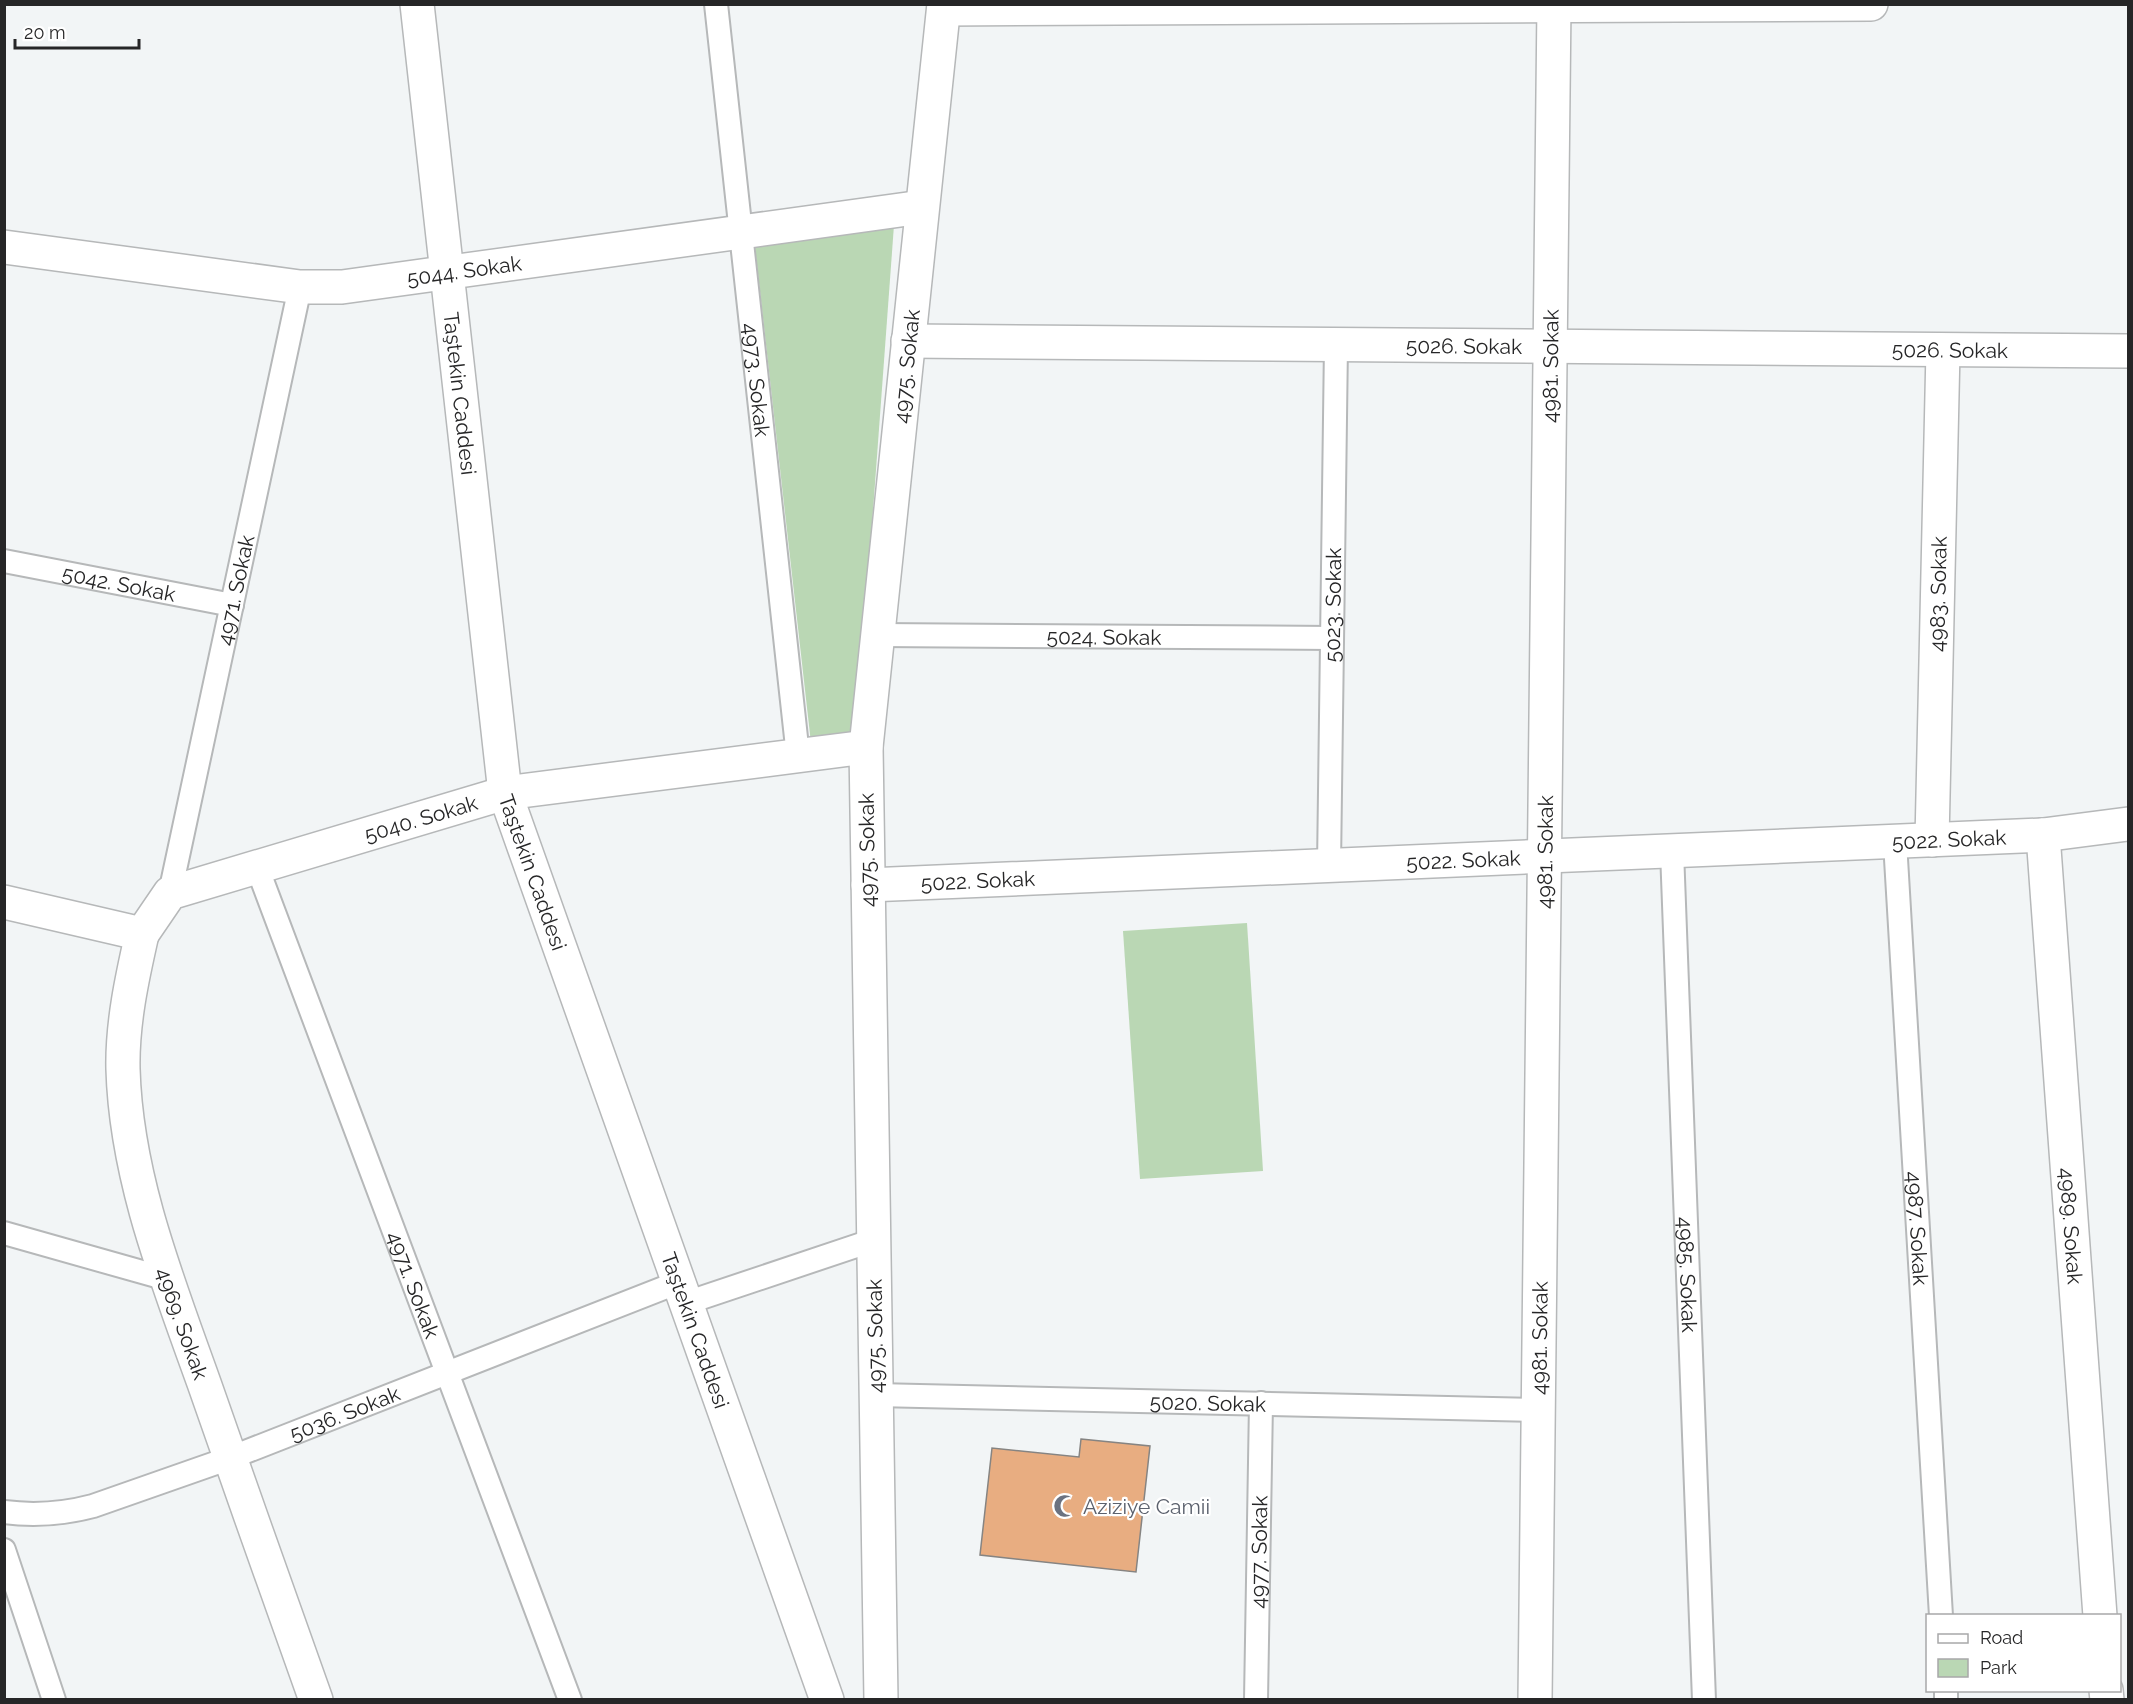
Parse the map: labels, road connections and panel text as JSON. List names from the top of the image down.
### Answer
{
  "streets": {
    "street": [
      "5044. Sokak",
      "5026. Sokak",
      "4975. Sokak",
      "4981. Sokak",
      "Taştekin Caddesi",
      "4983. Sokak",
      "5040. Sokak",
      "5022. Sokak",
      "4989. Sokak",
      "4969. Sokak"
    ],
    "lane": [
      "4973. Sokak",
      "5042. Sokak",
      "4971. Sokak",
      "5023. Sokak",
      "5024. Sokak",
      "4987. Sokak",
      "4985. Sokak",
      "5020. Sokak",
      "5036. Sokak",
      "4977. Sokak"
    ]
  },
  "crossings": [
    ["5044. Sokak", "4975. Sokak"],
    ["5044. Sokak", "4973. Sokak"],
    ["5044. Sokak", "Taştekin Caddesi"],
    ["5044. Sokak", "4971. Sokak"],
    ["5026. Sokak", "4975. Sokak"],
    ["5026. Sokak", "4981. Sokak"],
    ["5026. Sokak", "4983. Sokak"],
    ["5026. Sokak", "5023. Sokak"],
    ["4975. Sokak", "5024. Sokak"],
    ["4975. Sokak", "5040. Sokak"],
    ["4975. Sokak", "5022. Sokak"],
    ["4975. Sokak", "5020. Sokak"],
    ["4975. Sokak", "5036. Sokak"],
    ["4981. Sokak", "5022. Sokak"],
    ["4981. Sokak", "5020. Sokak"],
    ["4973. Sokak", "5040. Sokak"],
    ["Taştekin Caddesi", "5040. Sokak"],
    ["Taştekin Caddesi", "5036. Sokak"],
    ["5042. Sokak", "4971. Sokak"],
    ["4971. Sokak", "5040. Sokak"],
    ["4971. Sokak", "5036. Sokak"],
    ["4983. Sokak", "5022. Sokak"],
    ["5023. Sokak", "5024. Sokak"],
    ["5023. Sokak", "5022. Sokak"],
    ["5022. Sokak", "4989. Sokak"],
    ["5022. Sokak", "4987. Sokak"],
    ["5022. Sokak", "4985. Sokak"],
    ["4969. Sokak", "5036. Sokak"],
    ["5020. Sokak", "4977. Sokak"]
  ],
  "places": {
    "mosque": ["Aziziye Camii"]
  },
  "legend": ["Road", "Park"],
  "scale_bar": "20 m"
}
